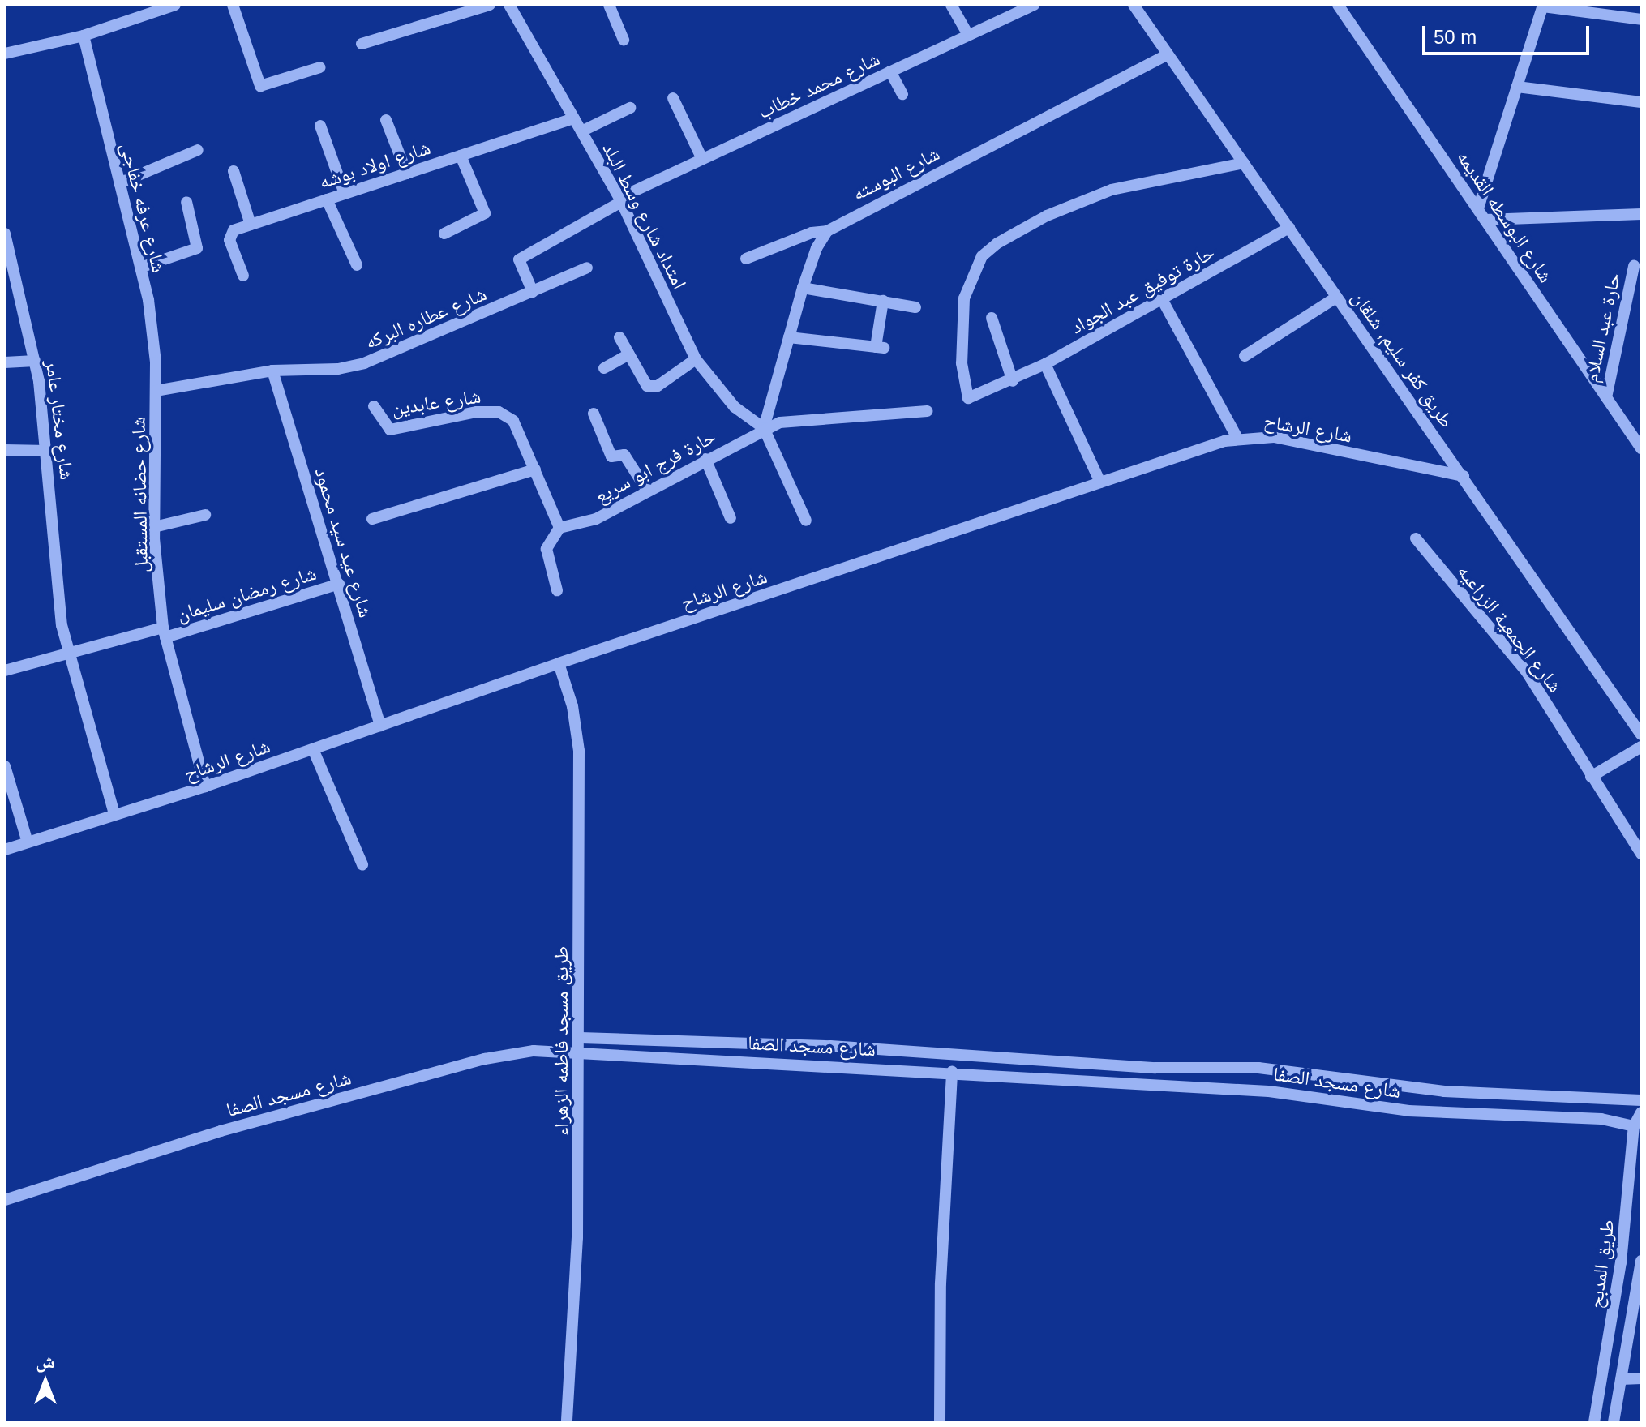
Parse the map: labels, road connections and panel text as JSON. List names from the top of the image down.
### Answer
{
  "streets": {
    "street": [
      "شارع محمد خطاب",
      "شارع اولاد بوشه",
      "شارع البوسته",
      "شارع عرفه خفاجى",
      "امتداد شارع وسط البلد",
      "شارع البوسطه القديمه",
      "حارة توفيق عبد الجواد",
      "شارع عطاره البركه",
      "حارة عبد السلام",
      "طريق كفر سليم, شلقان",
      "شارع عابدين",
      "شارع مختار عامر",
      "شارع الرشاح",
      "حارة فرج ابو سريع",
      "شارع حضانه المستقبل",
      "شارع عيد سيد محمود",
      "شارع رمضان سليمان",
      "شارع الجمعية الزراعيه",
      "طريق مسجد فاطمه الزهراء",
      "شارع مسجد الصفا",
      "طريق المدبح"
    ]
  },
  "crossings": [
    ["شارع محمد خطاب", "امتداد شارع وسط البلد"],
    ["شارع محمد خطاب", "شارع عطاره البركه"],
    ["شارع اولاد بوشه", "امتداد شارع وسط البلد"],
    ["شارع البوسته", "طريق كفر سليم, شلقان"],
    ["شارع عرفه خفاجى", "شارع عطاره البركه"],
    ["شارع عرفه خفاجى", "شارع حضانه المستقبل"],
    ["امتداد شارع وسط البلد", "حارة فرج ابو سريع"],
    ["شارع البوسطه القديمه", "حارة عبد السلام"],
    ["حارة توفيق عبد الجواد", "طريق كفر سليم, شلقان"],
    ["شارع عطاره البركه", "شارع حضانه المستقبل"],
    ["شارع عطاره البركه", "شارع عيد سيد محمود"],
    ["طريق كفر سليم, شلقان", "شارع الرشاح"],
    ["شارع مختار عامر", "شارع الرشاح"],
    ["شارع مختار عامر", "شارع رمضان سليمان"],
    ["شارع الرشاح", "شارع حضانه المستقبل"],
    ["شارع الرشاح", "شارع عيد سيد محمود"],
    ["شارع الرشاح", "طريق مسجد فاطمه الزهراء"],
    ["شارع حضانه المستقبل", "شارع رمضان سليمان"],
    ["شارع عيد سيد محمود", "شارع رمضان سليمان"],
    ["طريق مسجد فاطمه الزهراء", "شارع مسجد الصفا"],
    ["شارع مسجد الصفا", "طريق المدبح"]
  ],
  "scale_bar": "50 m",
  "north": "top"
}
